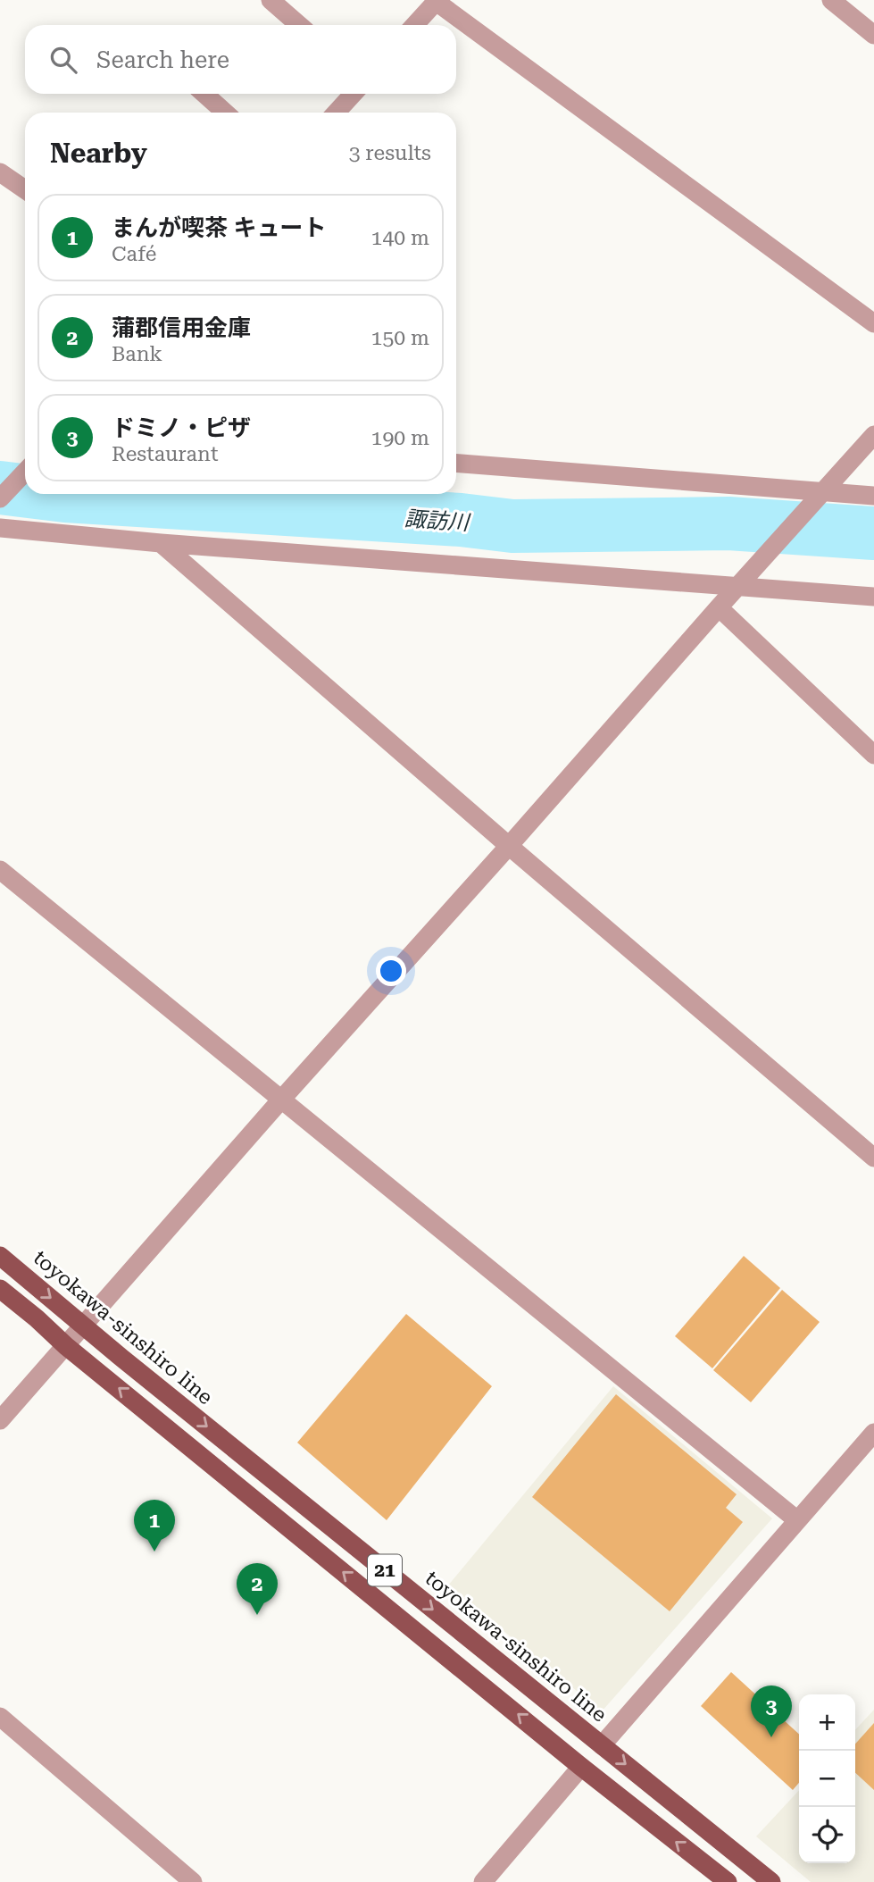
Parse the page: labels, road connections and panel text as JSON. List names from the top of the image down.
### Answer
{
  "streets": {
    "main road": ["toyokawa-sinshiro line", "21"]
  },
  "water": ["諏訪川"],
  "page": {
    "search": "Search here",
    "heading": ["Nearby", "3 results"],
    "list": [
      {
        "mark": "1",
        "name": "まんが喫茶 キュート",
        "note": "Café",
        "value": "140 m"
      },
      {
        "mark": "2",
        "name": "蒲郡信用金庫",
        "note": "Bank",
        "value": "150 m"
      },
      {
        "mark": "3",
        "name": "ドミノ・ピザ",
        "note": "Restaurant",
        "value": "190 m"
      }
    ],
    "pins": ["1", "2", "3"],
    "map_buttons": ["+", "−"]
  }
}
